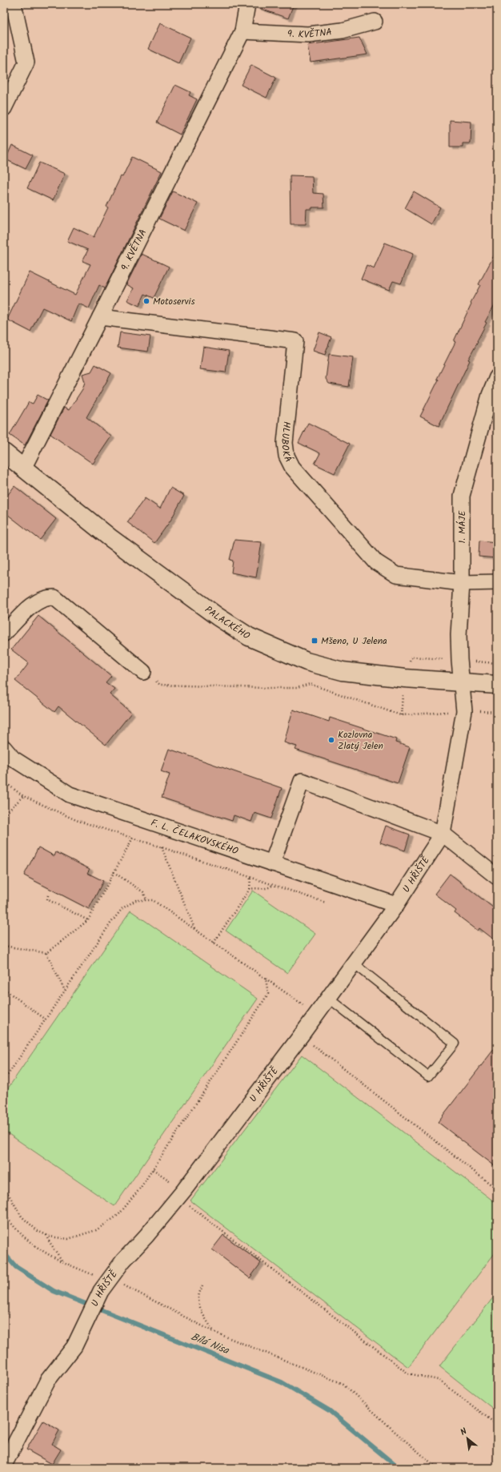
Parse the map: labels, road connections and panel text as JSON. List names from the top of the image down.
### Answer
{
  "streets": {
    "street": [
      "9. KVĚTNA",
      "HLUBOKÁ",
      "1. MÁJE",
      "PALACKÉHO",
      "F. L. ČELAKOVSKÉHO",
      "U HŘIŠTĚ"
    ]
  },
  "crossings": [
    ["9. KVĚTNA", "HLUBOKÁ"],
    ["9. KVĚTNA", "PALACKÉHO"],
    ["HLUBOKÁ", "1. MÁJE"],
    ["1. MÁJE", "PALACKÉHO"],
    ["1. MÁJE", "U HŘIŠTĚ"],
    ["PALACKÉHO", "U HŘIŠTĚ"],
    ["F. L. ČELAKOVSKÉHO", "U HŘIŠTĚ"]
  ],
  "water": ["Bílá Nisa"],
  "places": {
    "other": ["Motoservis", "Kozlovna Zlatý Jelen"],
    "transit": ["Mšeno, U Jelena"]
  },
  "north": "top left"
}
